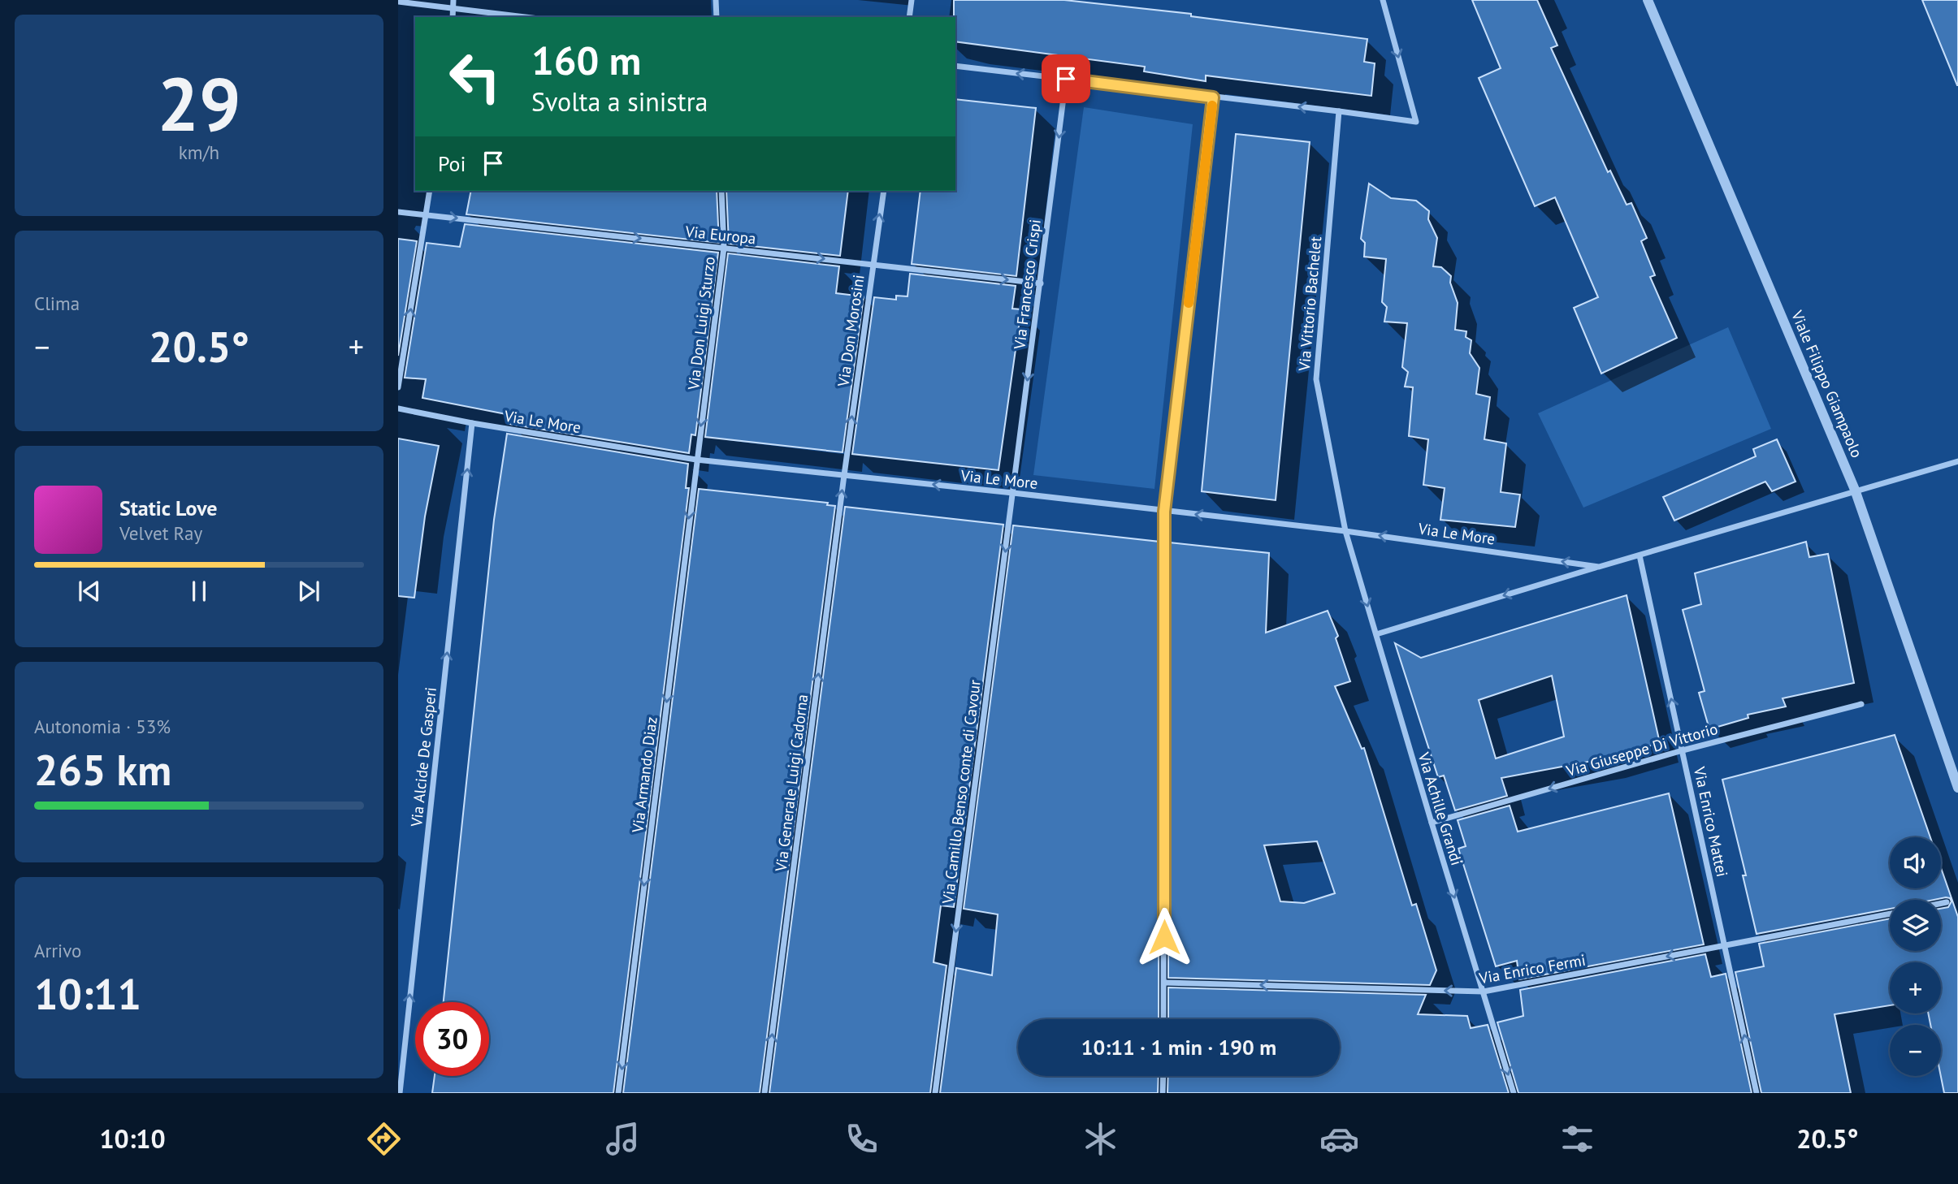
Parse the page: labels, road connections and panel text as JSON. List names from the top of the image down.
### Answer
{
  "streets": {
    "street": [
      "Via Europa",
      "Via Francesco Crispi",
      "Via Vittorio Bachelet",
      "Via Don Luigi Sturzo",
      "Via Don Morosini",
      "Viale Filippo Giampaolo",
      "Via Le More",
      "Via Giuseppe Di Vittorio",
      "Via Alcide De Gasperi",
      "Via Armando Diaz",
      "Via Generale Luigi Cadorna",
      "Via Camillo Benso conte di Cavour",
      "Via Achille Grandi",
      "Via Enrico Mattei",
      "Via Enrico Fermi"
    ]
  },
  "crossings": [
    ["Via Europa", "Via Francesco Crispi"],
    ["Via Europa", "Via Don Luigi Sturzo"],
    ["Via Europa", "Via Don Morosini"],
    ["Via Francesco Crispi", "Via Le More"],
    ["Via Francesco Crispi", "Via Camillo Benso conte di Cavour"],
    ["Via Vittorio Bachelet", "Via Le More"],
    ["Via Vittorio Bachelet", "Via Achille Grandi"],
    ["Via Don Luigi Sturzo", "Via Le More"],
    ["Via Don Luigi Sturzo", "Via Armando Diaz"],
    ["Via Don Morosini", "Via Le More"],
    ["Via Don Morosini", "Via Generale Luigi Cadorna"],
    ["Viale Filippo Giampaolo", "Via Le More"],
    ["Via Le More", "Via Alcide De Gasperi"],
    ["Via Le More", "Via Armando Diaz"],
    ["Via Le More", "Via Generale Luigi Cadorna"],
    ["Via Le More", "Via Camillo Benso conte di Cavour"],
    ["Via Le More", "Via Achille Grandi"],
    ["Via Le More", "Via Enrico Mattei"],
    ["Via Giuseppe Di Vittorio", "Via Achille Grandi"],
    ["Via Giuseppe Di Vittorio", "Via Enrico Mattei"],
    ["Via Achille Grandi", "Via Enrico Fermi"],
    ["Via Enrico Mattei", "Via Enrico Fermi"]
  ],
  "one_way": [
    "Via Europa",
    "Via Francesco Crispi",
    "Via Don Luigi Sturzo",
    "Via Don Morosini",
    "Via Le More",
    "Via Giuseppe Di Vittorio",
    "Via Alcide De Gasperi",
    "Via Armando Diaz",
    "Via Generale Luigi Cadorna",
    "Via Camillo Benso conte di Cavour",
    "Via Achille Grandi",
    "Via Enrico Mattei",
    "Via Enrico Fermi"
  ],
  "page": {
    "tile": [
      ["29", "km/h"],
      "Clima",
      ["Autonomia · 53%", "265 km"],
      ["Arrivo", "10:11"]
    ],
    "turn": ["160 m", "Svolta a sinistra"],
    "then": "Poi",
    "heat": ["−", "20.5°", "+"],
    "song": ["Static Love", "Velvet Ray"],
    "map_buttons": ["+", "−"],
    "limit": "30",
    "trip": "10:11 · 1 min · 190 m",
    "tabs": ["10:10", "20.5°"]
  }
}
